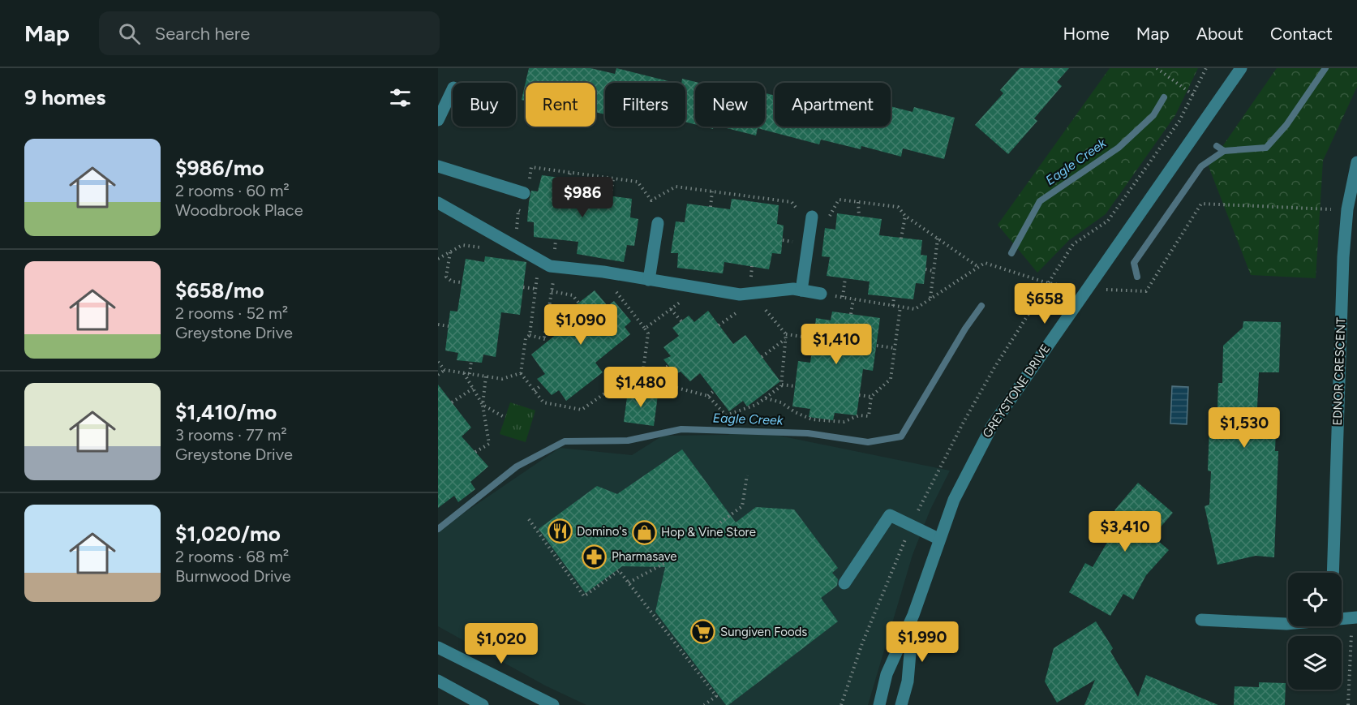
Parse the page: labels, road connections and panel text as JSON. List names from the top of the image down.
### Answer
{
  "streets": {
    "street": ["EDNOR CRESCENT", "GREYSTONE DRIVE"]
  },
  "water": ["Eagle Creek"],
  "places": {
    "restaurant": ["Domino's"],
    "shop": ["Hop & Vine Store"],
    "pharmacy": ["Pharmasave"],
    "supermarket": ["Sungiven Foods"]
  },
  "page": {
    "header": "Map",
    "search": "Search here",
    "nav": [
      "Home",
      "Map",
      "About",
      "Contact"
    ],
    "heading": "9 homes",
    "chip": [
      "Buy",
      "Rent",
      "Filters",
      "New",
      "Apartment"
    ],
    "list": [
      {
        "name": "$986/mo",
        "note": "2 rooms · 60 m² · Woodbrook Place"
      },
      {
        "name": "$658/mo",
        "note": "2 rooms · 52 m² · Greystone Drive"
      },
      {
        "name": "$1,410/mo",
        "note": "3 rooms · 77 m² · Greystone Drive"
      },
      {
        "name": "$1,020/mo",
        "note": "2 rooms · 68 m² · Burnwood Drive"
      }
    ],
    "price": [
      "$986",
      "$658",
      "$1,090",
      "$1,410",
      "$1,480",
      "$1,530",
      "$3,410",
      "$1,990",
      "$1,020"
    ]
  }
}
